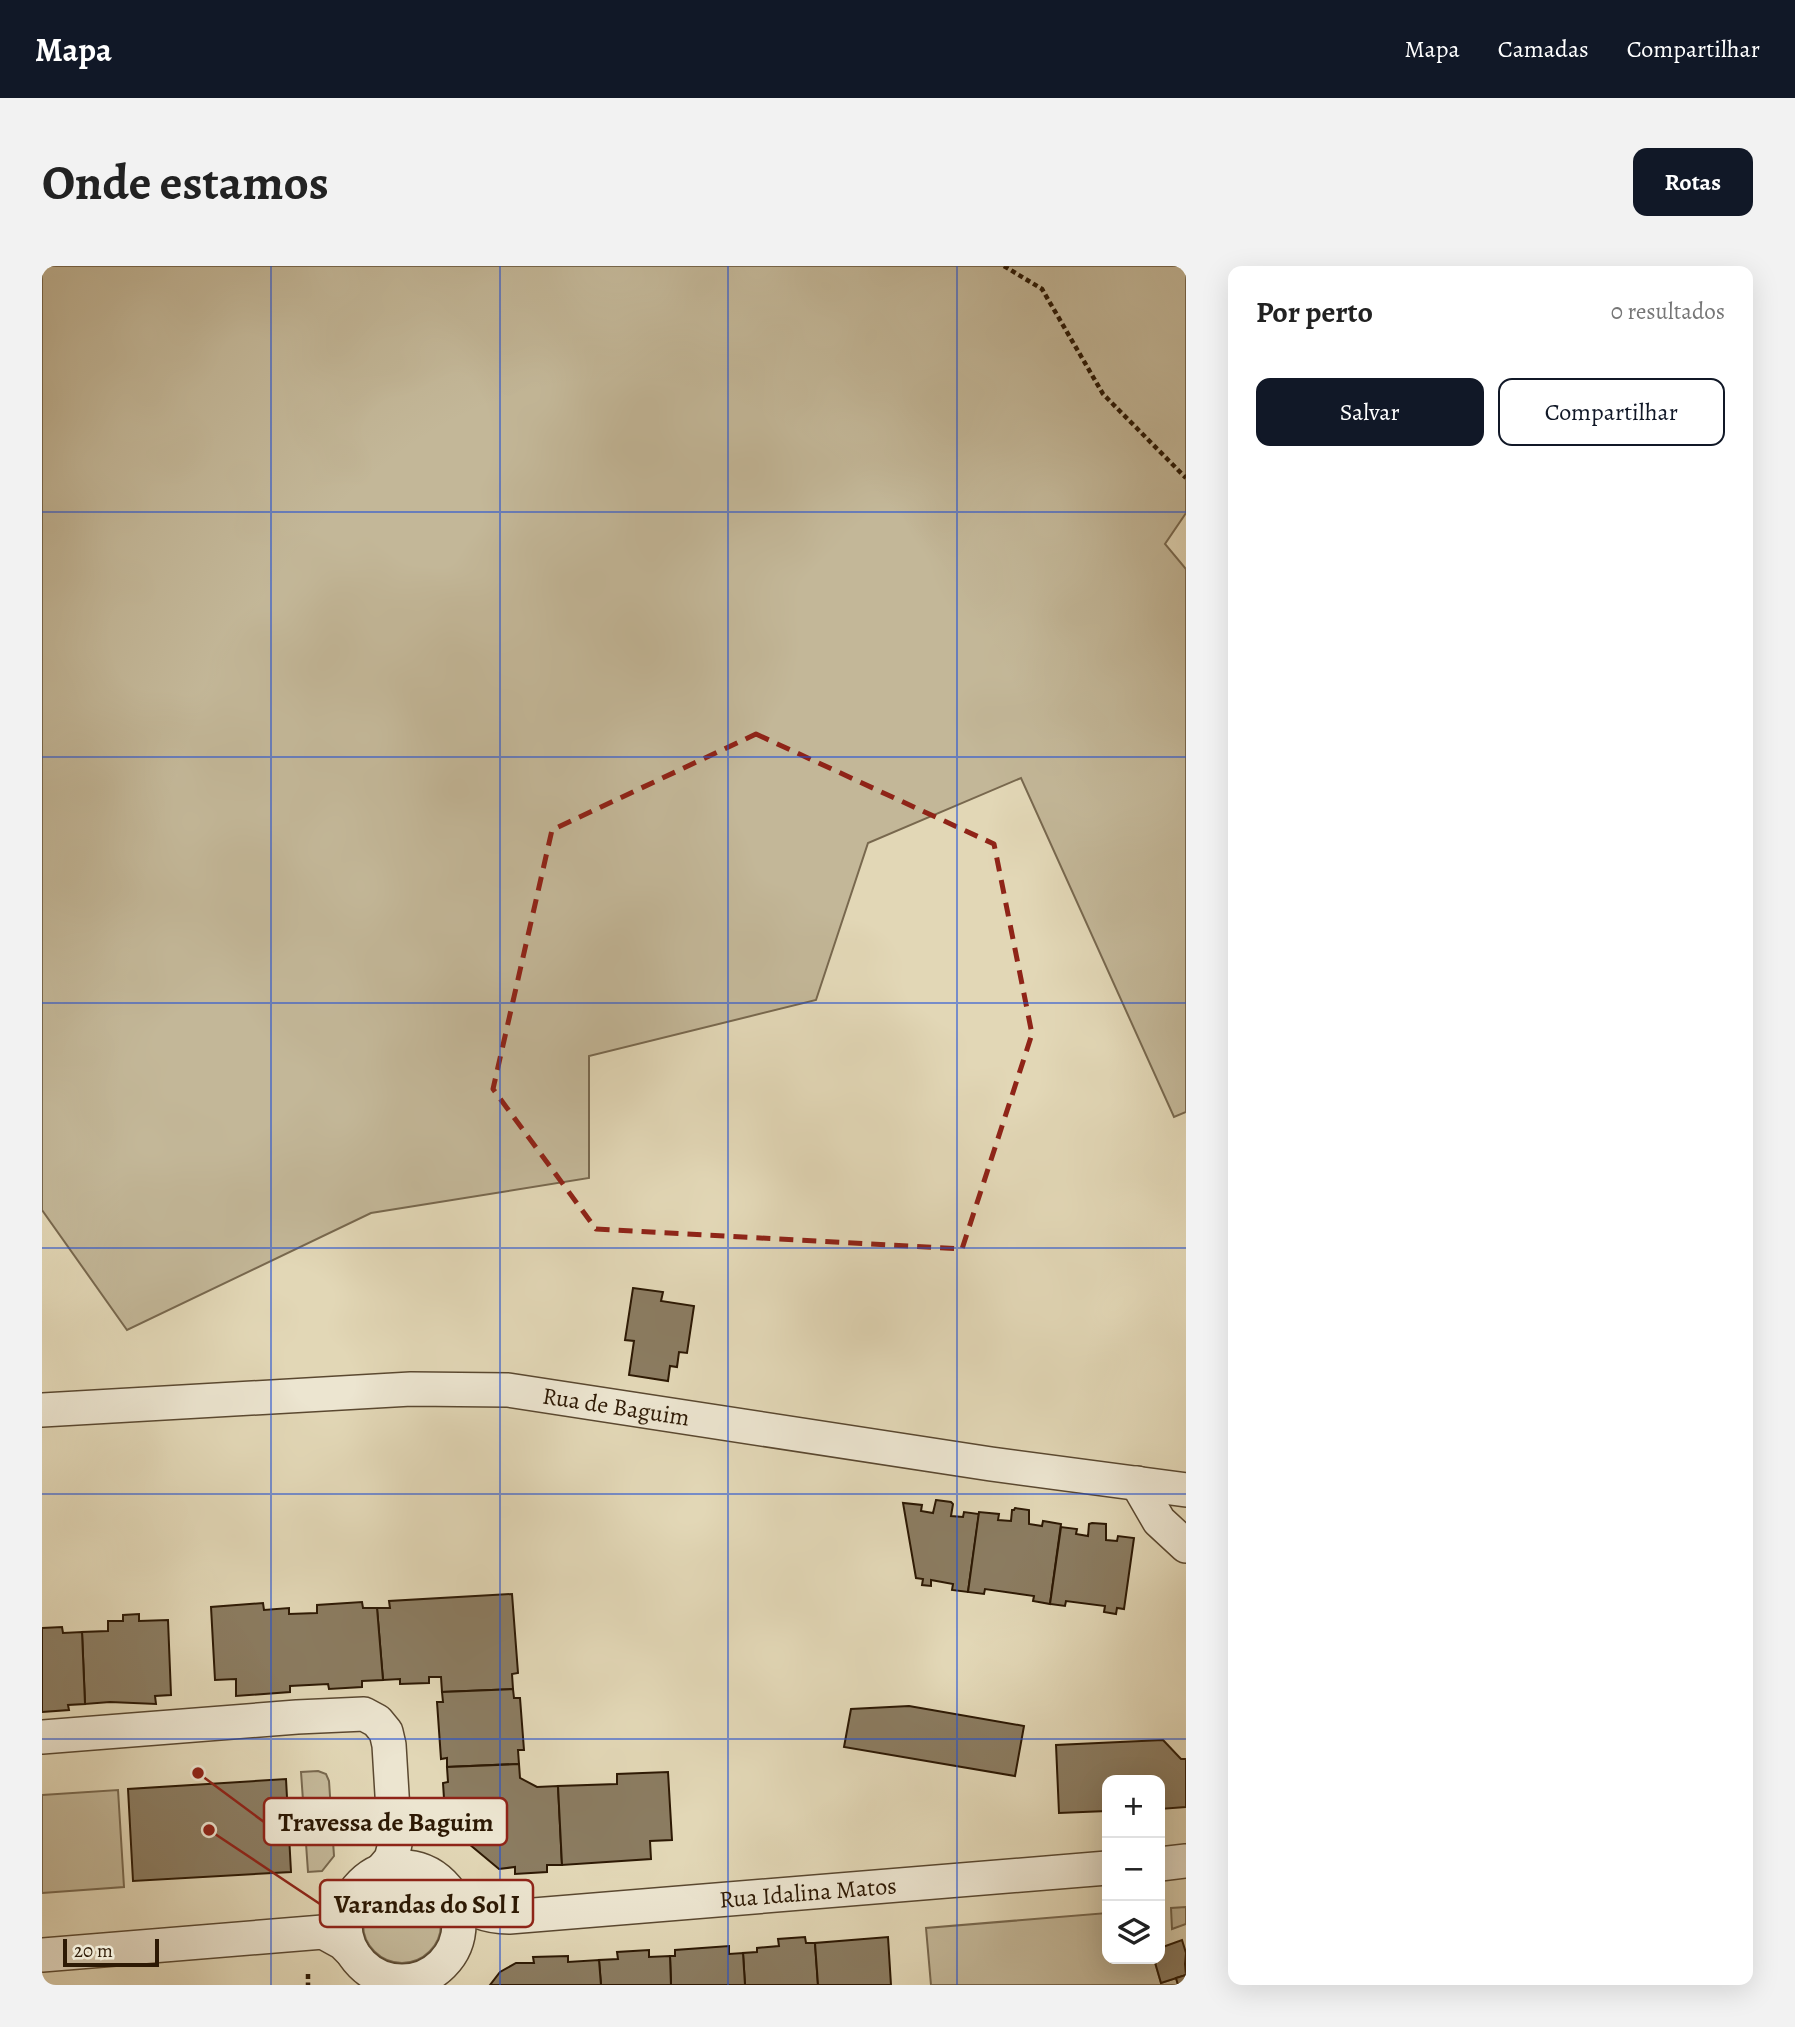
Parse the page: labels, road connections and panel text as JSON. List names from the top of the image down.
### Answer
{
  "streets": {
    "street": ["Rua de Baguim", "Rua Idalina Matos"]
  },
  "places": ["Travessa de Baguim", "Varandas do Sol I"],
  "scale_bar": "20 m",
  "page": {
    "header": "Mapa",
    "nav": ["Mapa", "Camadas", "Compartilhar"],
    "buttons": [
      "Rotas",
      ["Salvar", "Compartilhar"]
    ],
    "title": "Onde estamos",
    "heading": ["Por perto", "0 resultados"],
    "map_buttons": ["+", "−"],
    "scale": "20 m"
  }
}
